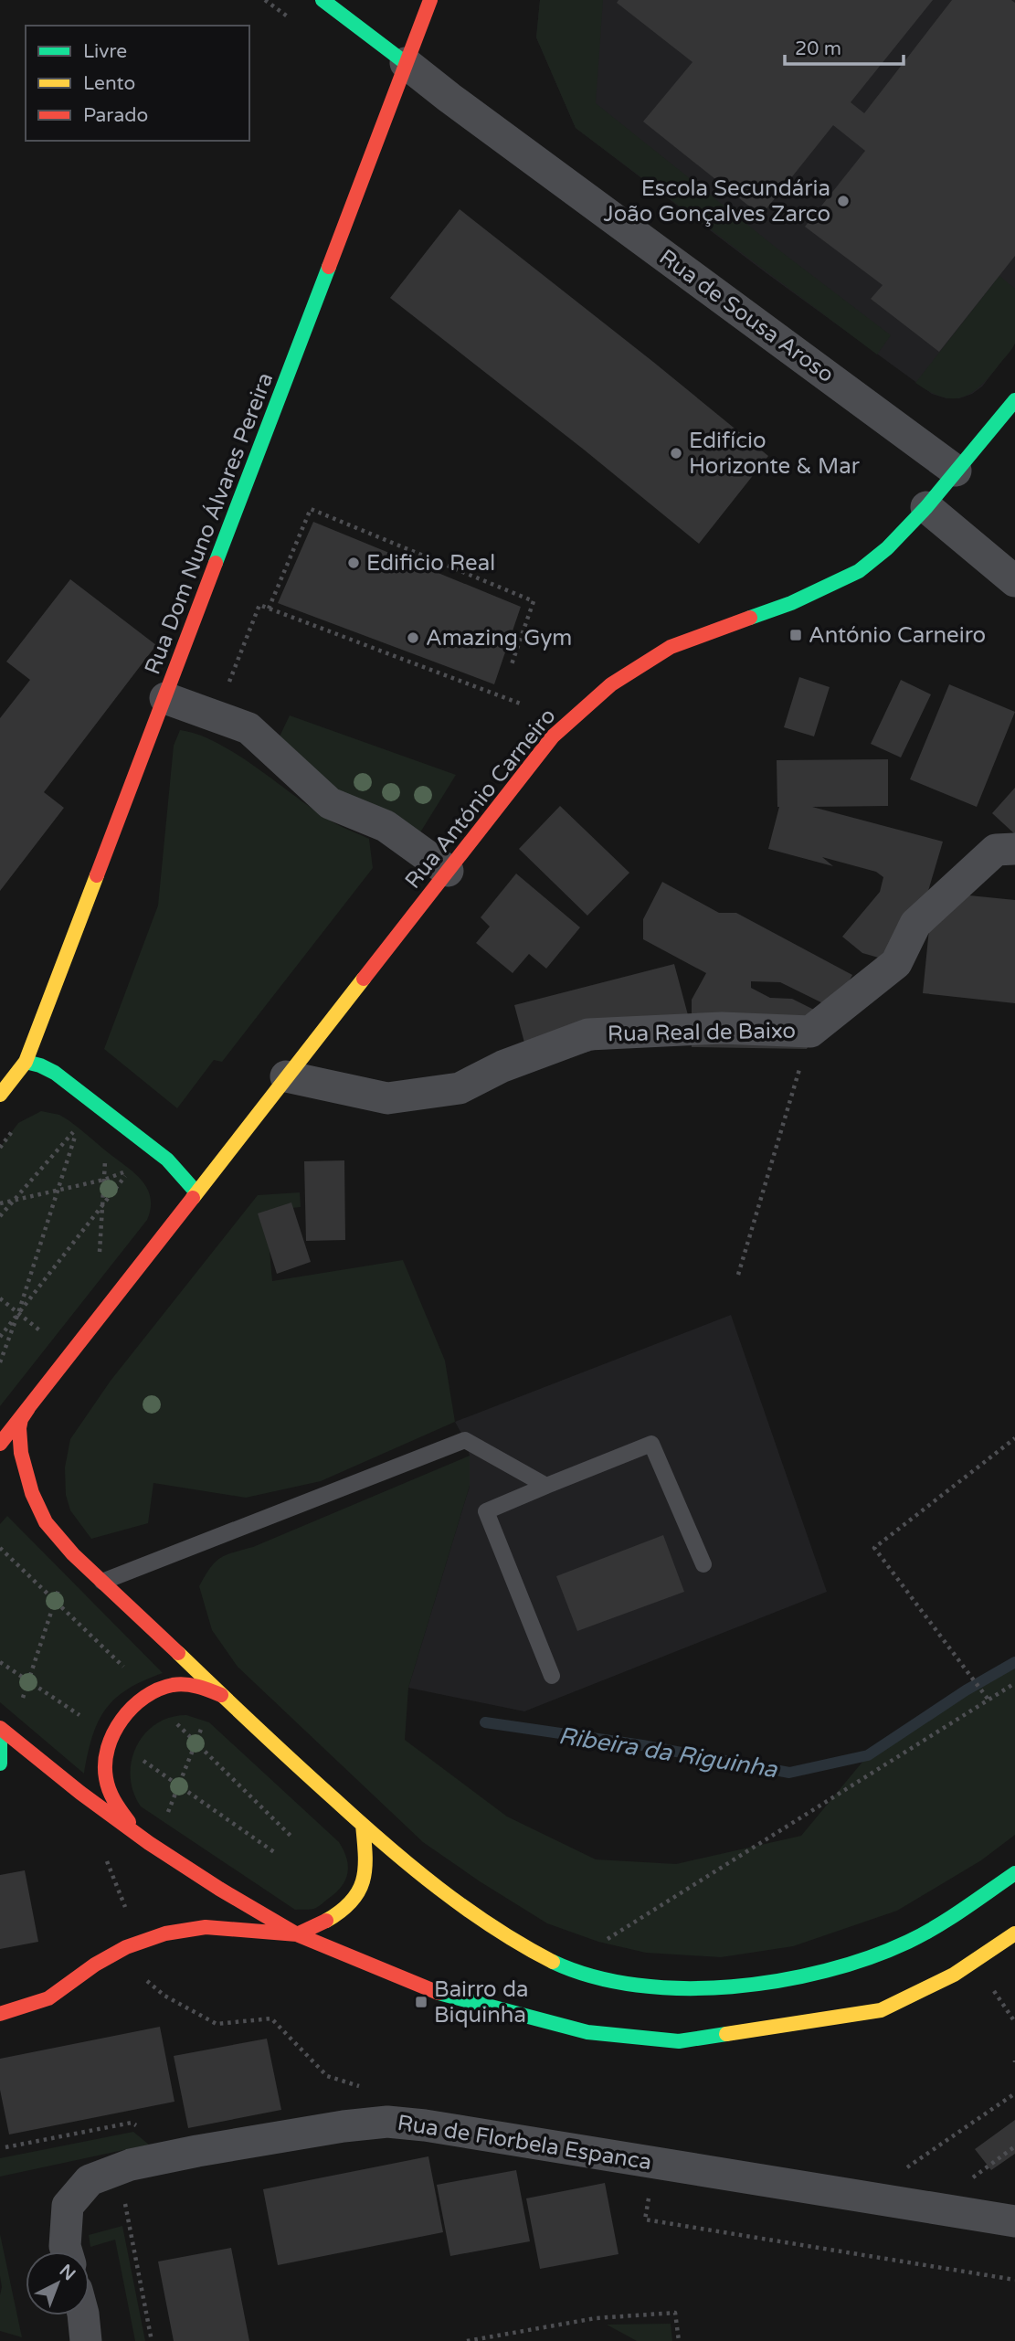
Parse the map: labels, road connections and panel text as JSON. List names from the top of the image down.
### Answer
{
  "streets": {
    "street": [
      "Rua de Sousa Aroso",
      "Rua Dom Nuno Álvares Pereira",
      "Rua António Carneiro",
      "Rua Real de Baixo",
      "Rua de Florbela Espanca"
    ]
  },
  "crossings": [
    ["Rua de Sousa Aroso", "Rua Dom Nuno Álvares Pereira"],
    ["Rua de Sousa Aroso", "Rua António Carneiro"],
    ["Rua António Carneiro", "Rua Real de Baixo"]
  ],
  "water": ["Ribeira da Riguinha"],
  "places": {
    "other": [
      "Escola Secundária João Gonçalves Zarco",
      "Edifício Horizonte & Mar",
      "Edificio Real",
      "Amazing Gym"
    ],
    "transit": ["António Carneiro", "Bairro da Biquinha"]
  },
  "legend": ["Livre", "Lento", "Parado"],
  "scale_bar": "20 m",
  "north": "top right"
}
